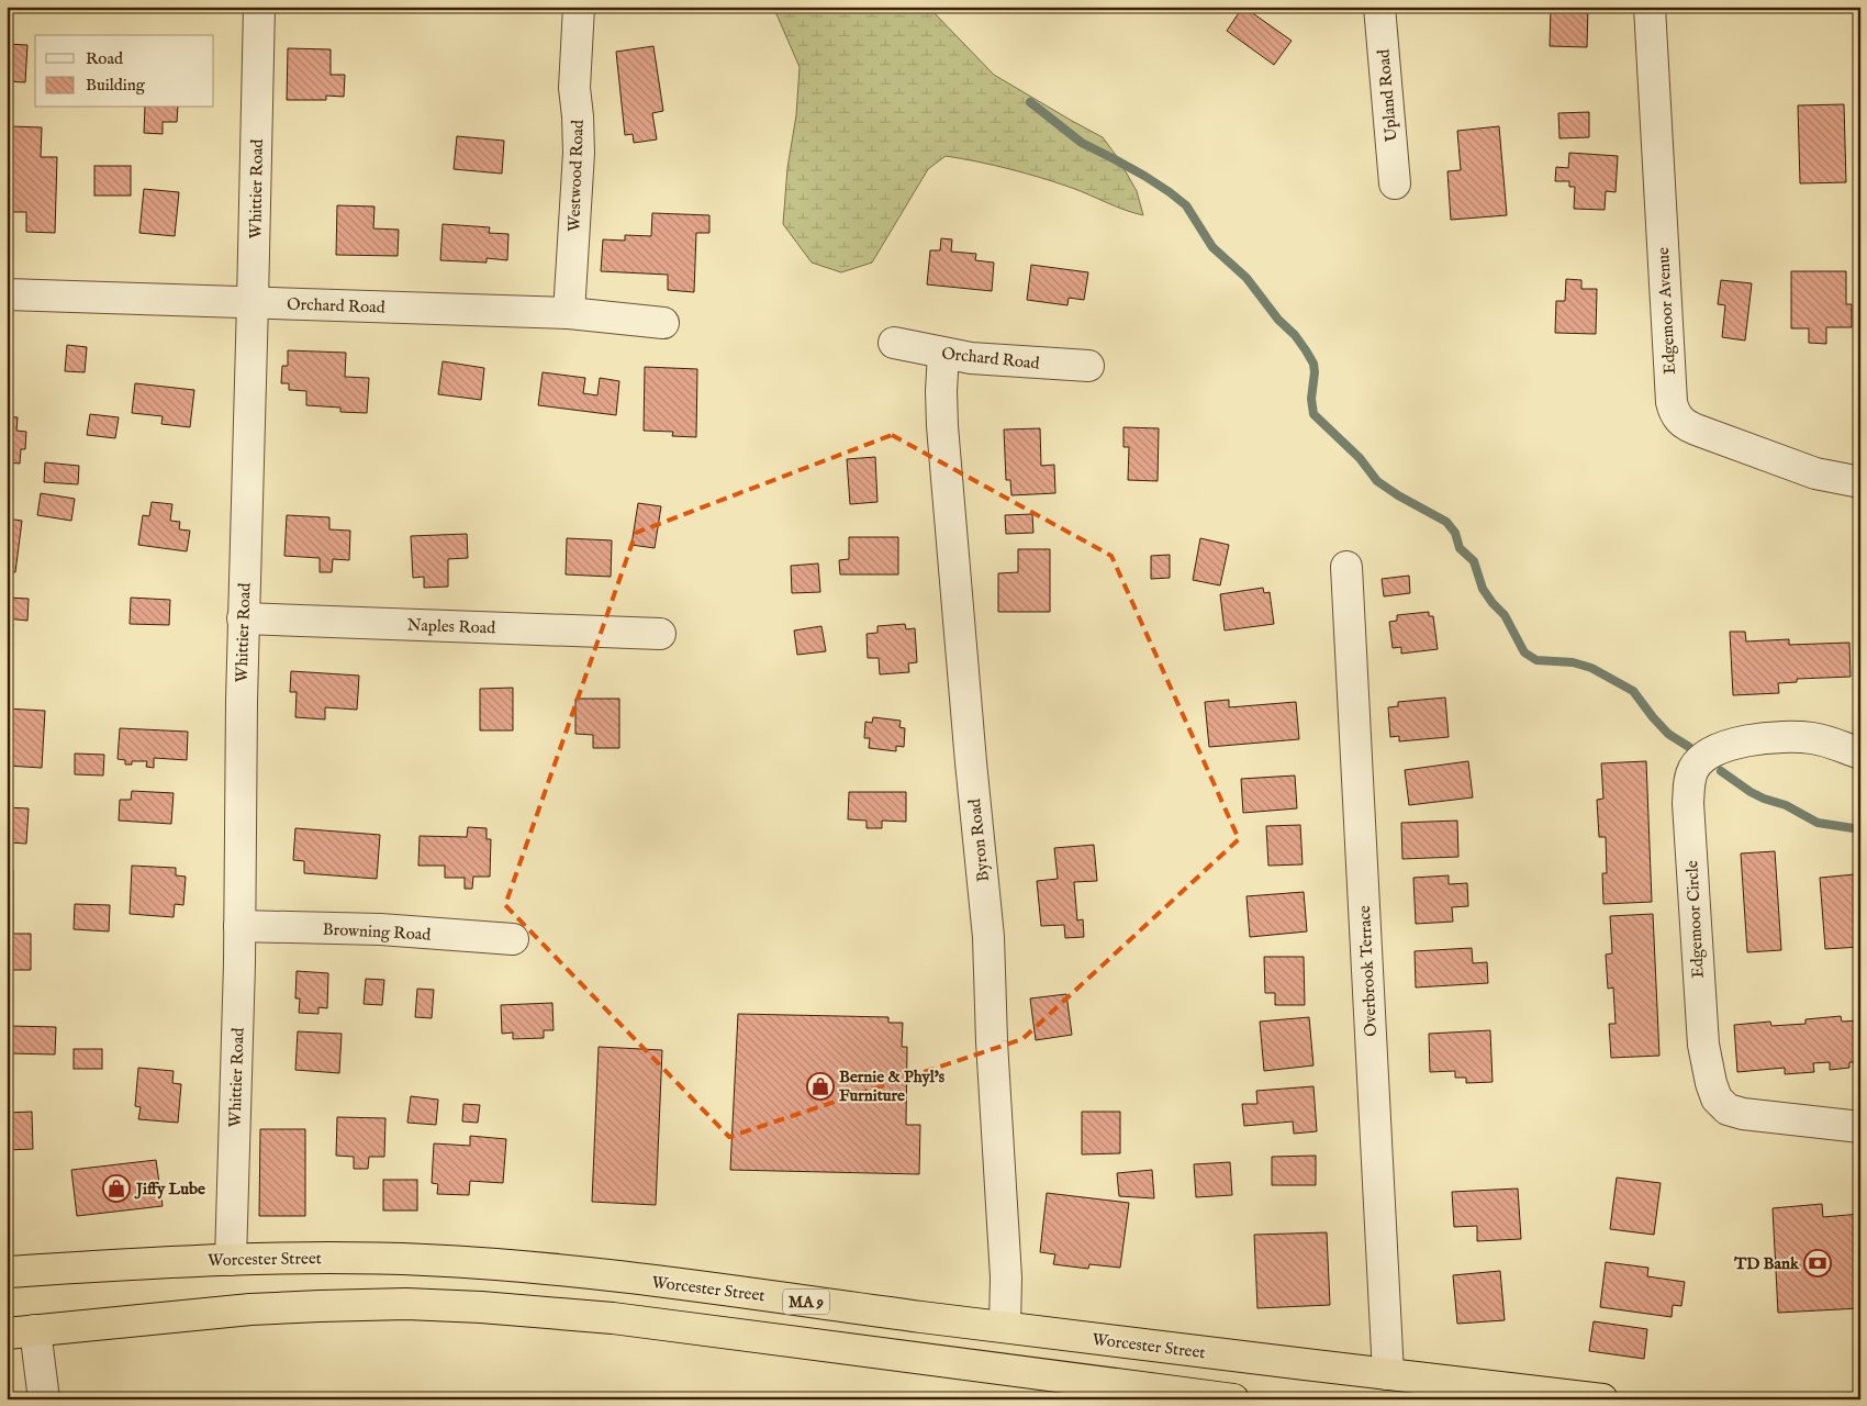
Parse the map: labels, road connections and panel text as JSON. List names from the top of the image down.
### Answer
{
  "streets": {
    "highway": ["Worcester Street", "MA 9"],
    "street": [
      "Upland Road",
      "Westwood Road",
      "Whittier Road",
      "Orchard Road",
      "Edgemoor Avenue",
      "Naples Road",
      "Byron Road",
      "Edgemoor Circle",
      "Browning Road",
      "Overbrook Terrace"
    ]
  },
  "crossings": [
    ["Westwood Road", "Orchard Road"],
    ["Whittier Road", "Orchard Road"],
    ["Whittier Road", "Naples Road"],
    ["Whittier Road", "Browning Road"],
    ["Whittier Road", "Worcester Street"],
    ["Orchard Road", "Byron Road"],
    ["Byron Road", "Worcester Street"],
    ["Overbrook Terrace", "Worcester Street"]
  ],
  "places": {
    "shop": ["Bernie & Phyl's Furniture", "Jiffy Lube"],
    "bank": ["TD Bank"]
  },
  "legend": ["Road", "Building"]
}
